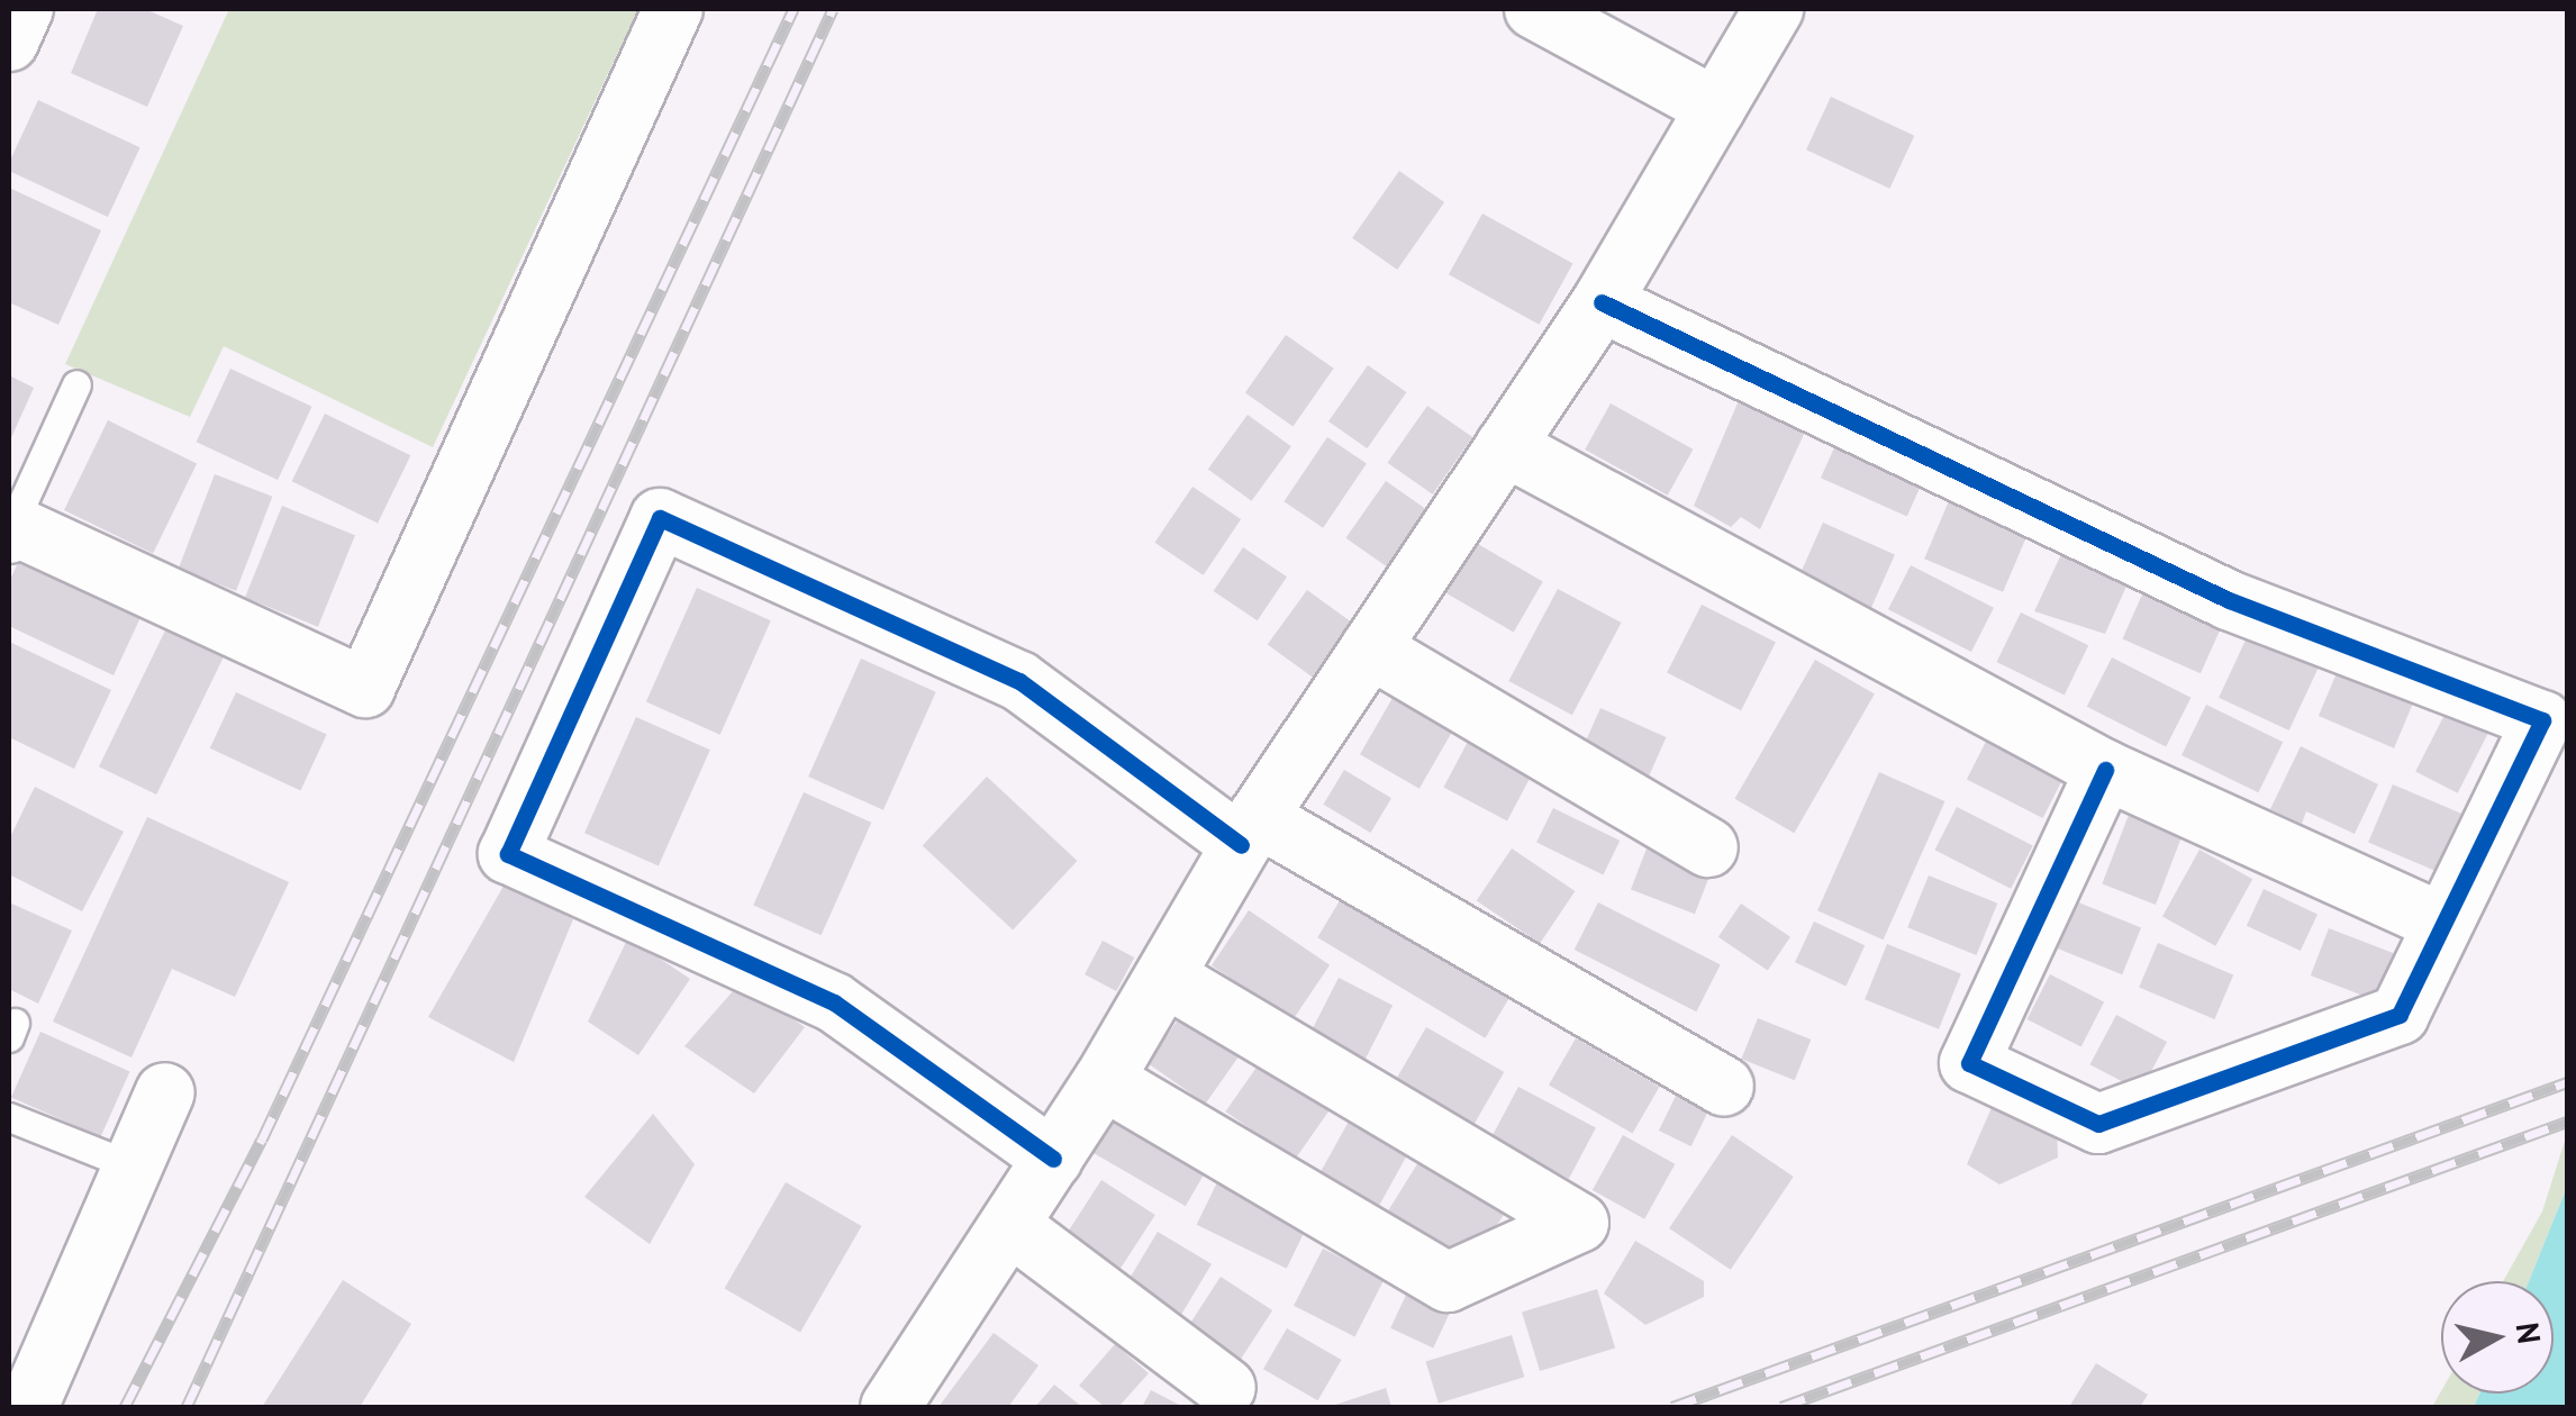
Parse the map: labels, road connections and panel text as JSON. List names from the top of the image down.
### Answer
{
  "north": "right"
}
